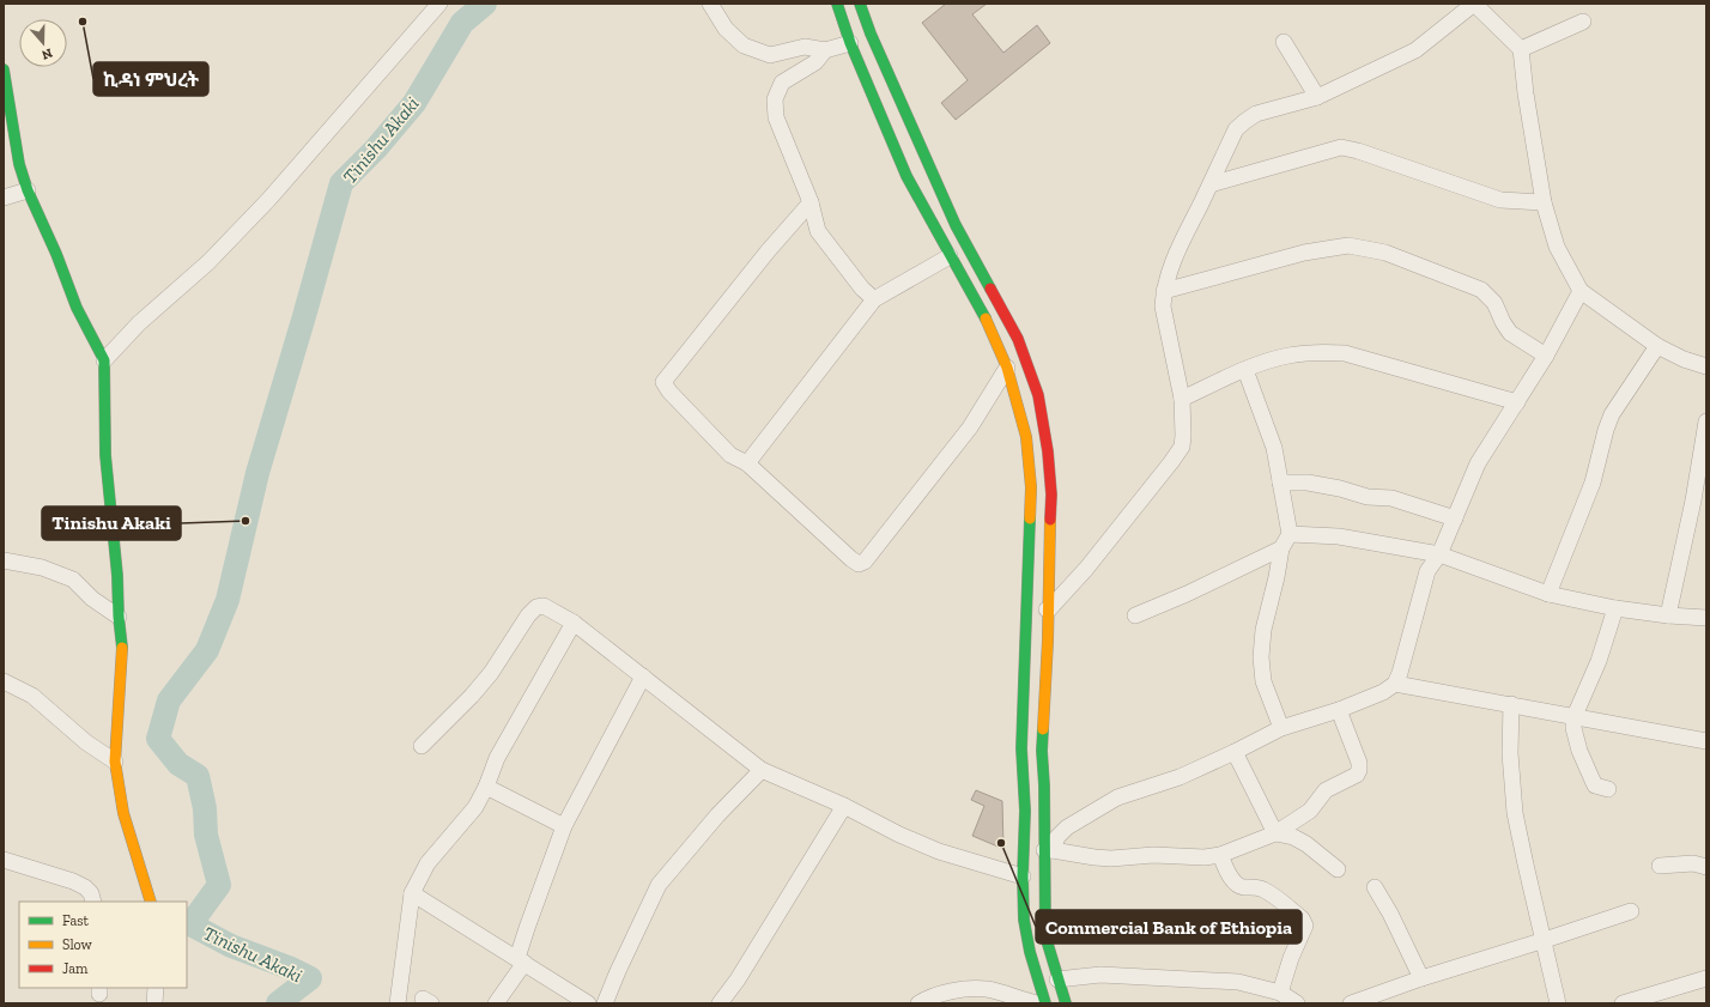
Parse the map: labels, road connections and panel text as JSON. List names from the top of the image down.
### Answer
{
  "water": ["Tinishu Akaki"],
  "places": ["ኪዳነ ምህረት", "Tinishu Akaki", "Commercial Bank of Ethiopia"],
  "legend": ["Fast", "Slow", "Jam"],
  "north": "bottom"
}
